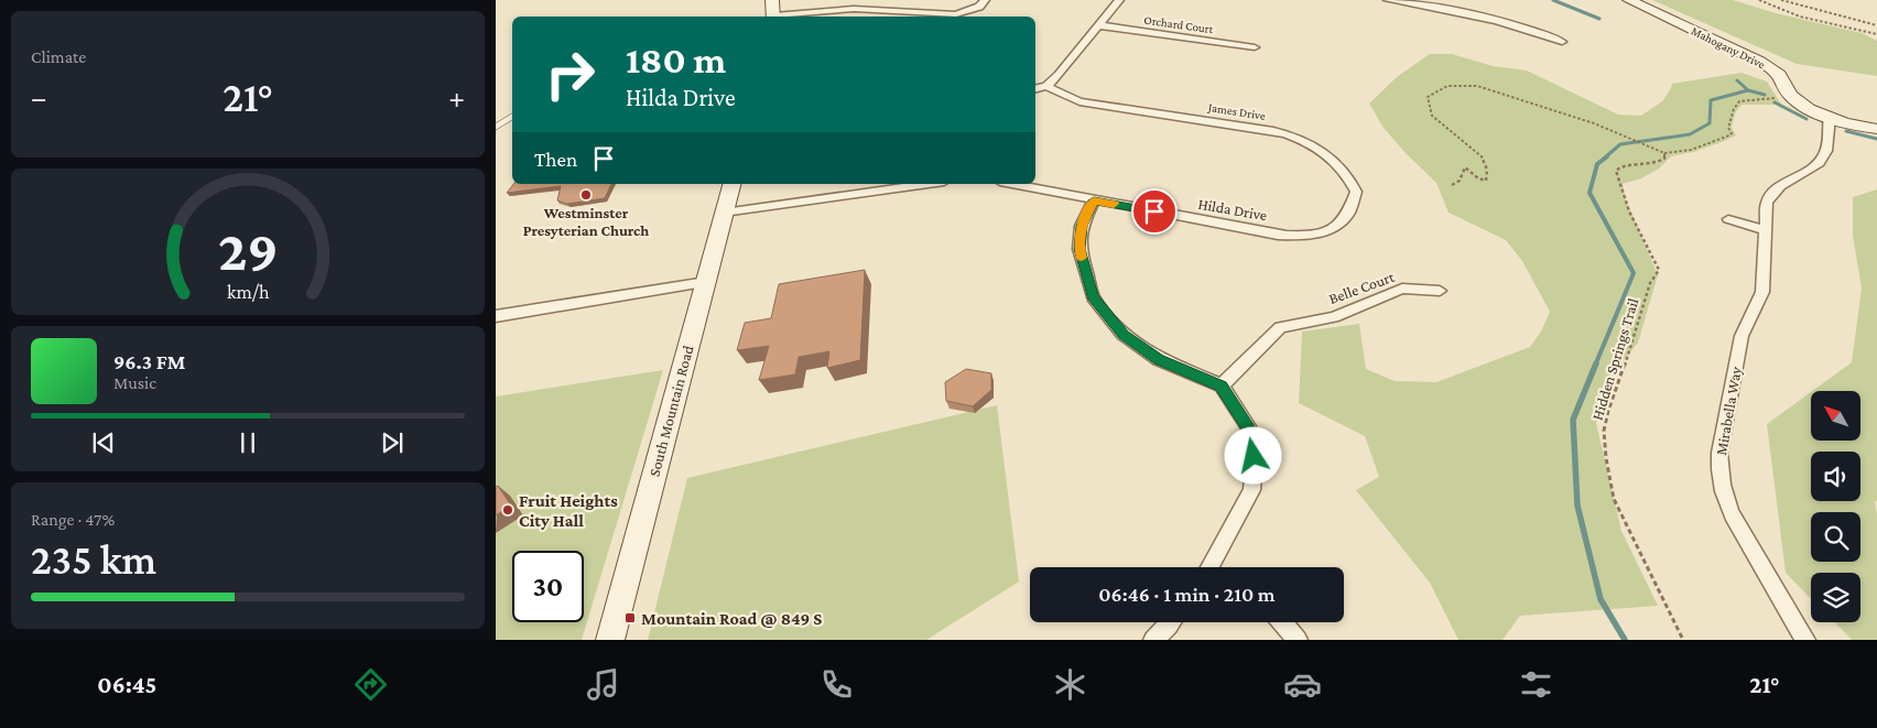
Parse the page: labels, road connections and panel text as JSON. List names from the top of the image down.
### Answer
{
  "streets": {
    "street": [
      "Orchard Court",
      "Mahogany Drive",
      "James Drive",
      "Hilda Drive",
      "Belle Court",
      "South Mountain Road",
      "Mirabella Way"
    ],
    "path": ["Hidden Springs Trail"]
  },
  "crossings": [
    ["Mahogany Drive", "Hidden Springs Trail"],
    ["Mahogany Drive", "Mirabella Way"],
    ["James Drive", "Hilda Drive"]
  ],
  "places": {
    "other": ["Westminster Presyterian Church", "Fruit Heights City Hall"],
    "transit": ["Mountain Road @ 849 S"]
  },
  "north": "top left",
  "page": {
    "tile": [
      "Climate",
      ["Range · 47%", "235 km"]
    ],
    "turn": ["180 m", "Hilda Drive"],
    "heat": ["−", "21°", "+"],
    "then": "Then",
    "song": ["96.3 FM", "Music"],
    "limit": "30",
    "trip": "06:46 · 1 min · 210 m",
    "tabs": ["06:45", "21°"],
    "gauge": ["29", "km/h"]
  }
}
